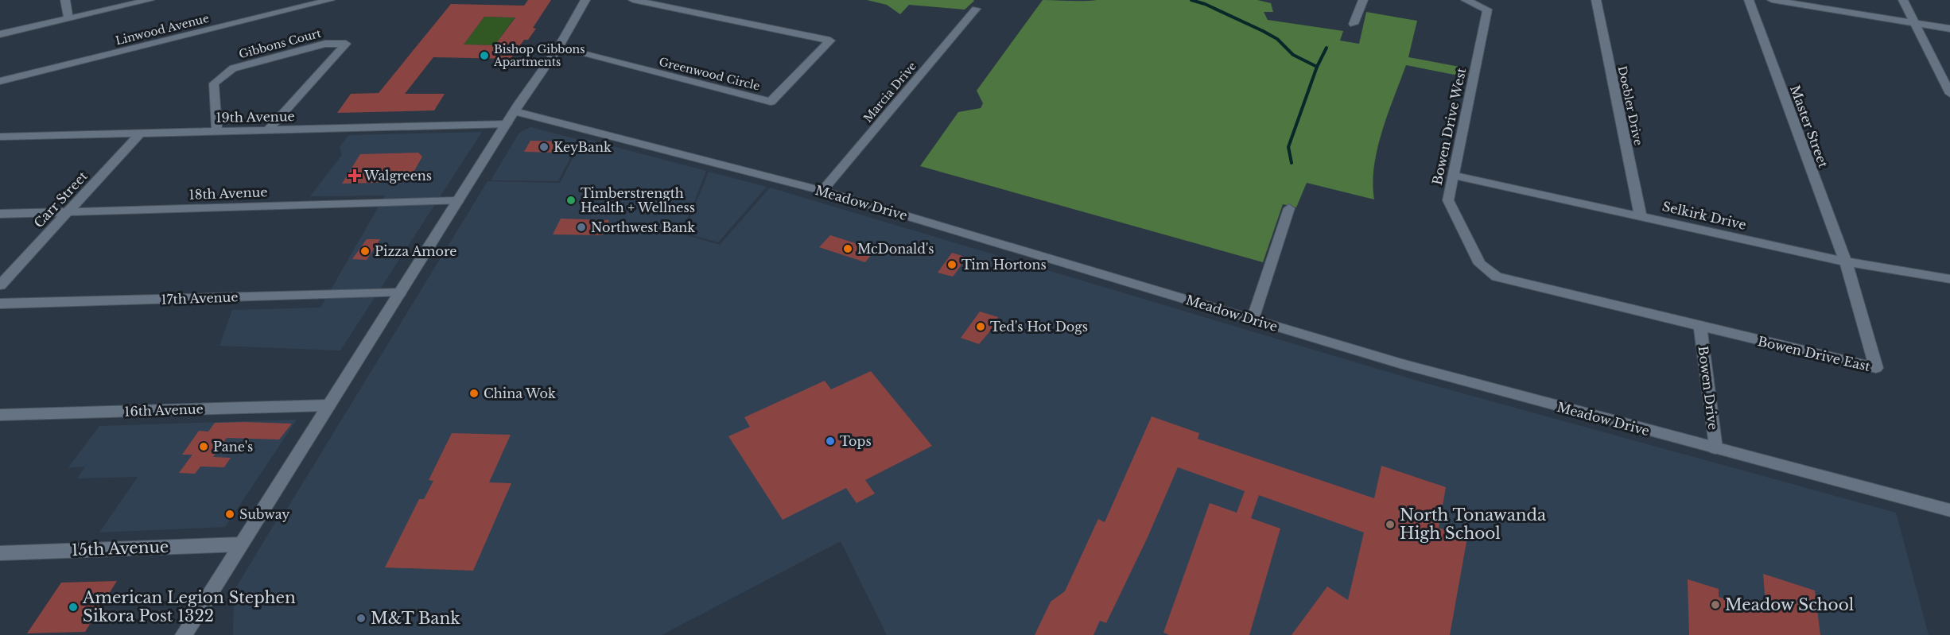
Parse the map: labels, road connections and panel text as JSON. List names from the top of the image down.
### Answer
{
  "streets": {
    "street": [
      "Linwood Avenue",
      "Gibbons Court",
      "Greenwood Circle",
      "Marcia Drive",
      "Doebler Drive",
      "19th Avenue",
      "Bowen Drive West",
      "Master Street",
      "18th Avenue",
      "Carr Street",
      "Meadow Drive",
      "Selkirk Drive",
      "17th Avenue",
      "Bowen Drive East",
      "Bowen Drive",
      "16th Avenue",
      "15th Avenue"
    ]
  },
  "crossings": [
    ["Gibbons Court", "19th Avenue"],
    ["Marcia Drive", "Meadow Drive"],
    ["Doebler Drive", "Selkirk Drive"],
    ["19th Avenue", "Carr Street"],
    ["Bowen Drive West", "Selkirk Drive"],
    ["Bowen Drive West", "Bowen Drive East"],
    ["Bowen Drive West", "Bowen Drive"],
    ["Master Street", "Selkirk Drive"],
    ["Master Street", "Bowen Drive East"],
    ["18th Avenue", "Carr Street"],
    ["Meadow Drive", "Bowen Drive"],
    ["Selkirk Drive", "Bowen Drive East"],
    ["Bowen Drive East", "Bowen Drive"]
  ],
  "places": {
    "other": [
      "Bishop Gibbons Apartments",
      "KeyBank",
      "Timberstrength Health + Wellness",
      "Northwest Bank",
      "McDonald's",
      "Pizza Amore",
      "Tim Hortons",
      "Ted's Hot Dogs",
      "China Wok",
      "Tops",
      "Pane's",
      "Subway",
      "North Tonawanda High School",
      "Meadow School",
      "American Legion Stephen Sikora Post 1322",
      "M&T Bank"
    ],
    "health": ["Walgreens"]
  }
}
